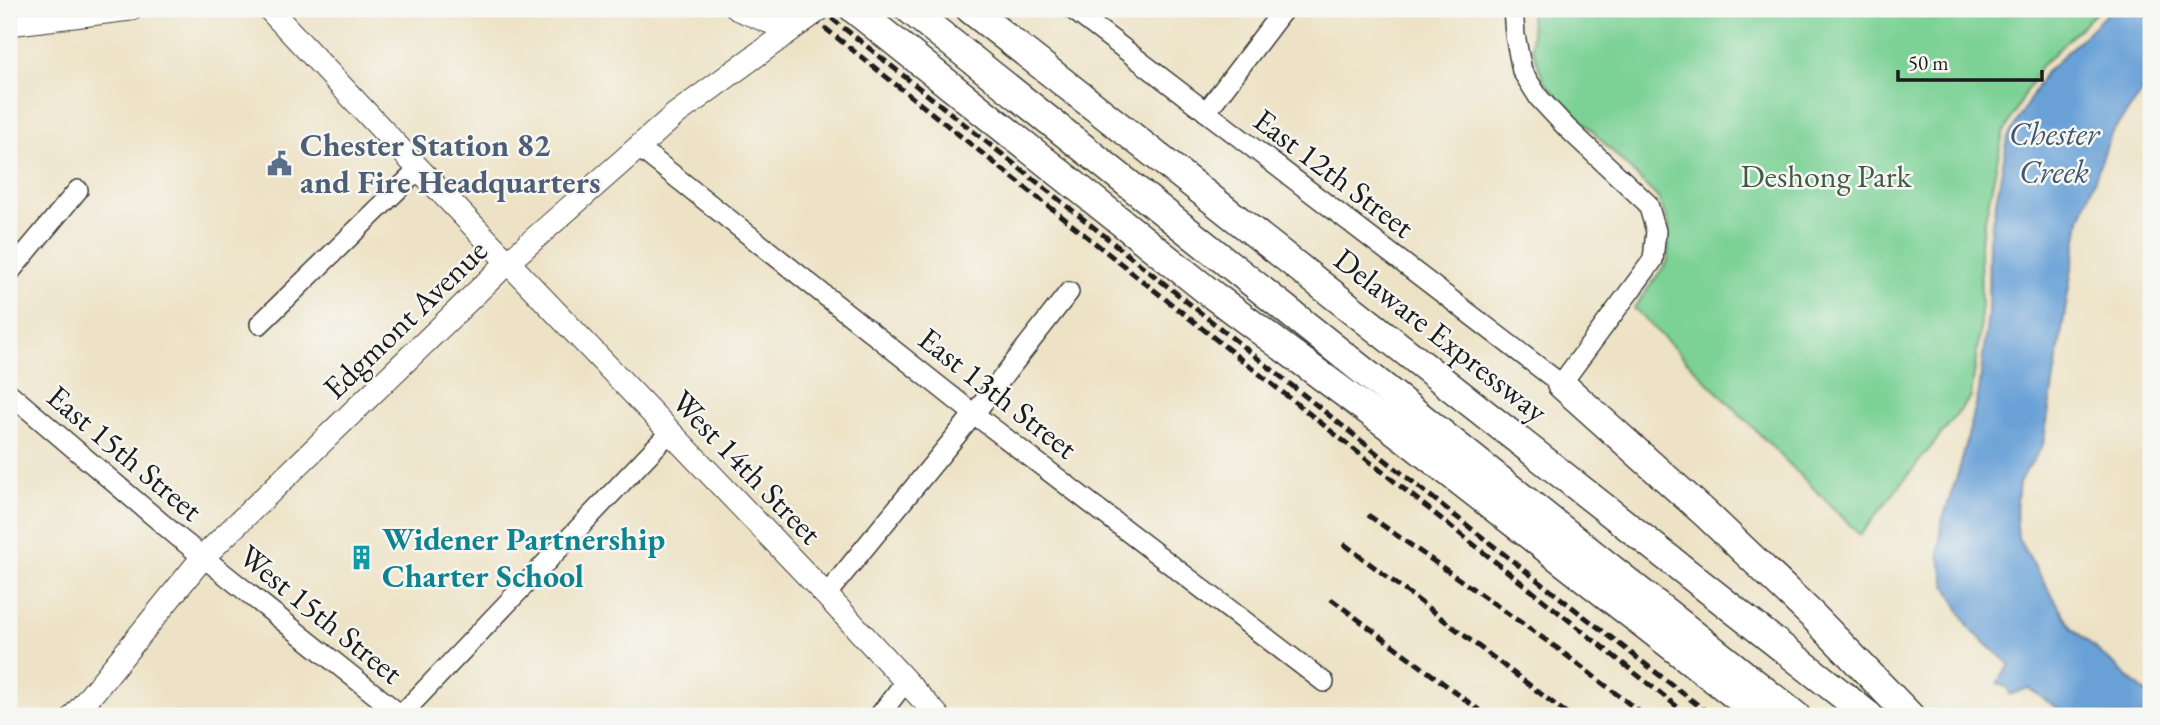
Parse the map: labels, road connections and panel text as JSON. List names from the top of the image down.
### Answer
{
  "streets": {
    "highway": ["Delaware Expressway"],
    "main road": ["Edgmont Avenue", "West 14th Street"],
    "street": [
      "East 12th Street",
      "East 13th Street",
      "East 15th Street",
      "West 15th Street"
    ]
  },
  "crossings": [
    ["Edgmont Avenue", "East 13th Street"],
    ["Edgmont Avenue", "East 15th Street"],
    ["Edgmont Avenue", "West 14th Street"],
    ["Edgmont Avenue", "West 15th Street"],
    ["East 15th Street", "West 15th Street"]
  ],
  "water": ["Chester Creek"],
  "parks": ["Deshong Park"],
  "places": {
    "public building": ["Chester Station 82 and Fire Headquarters"],
    "building": ["Widener Partnership Charter School"]
  },
  "scale_bar": "50 m"
}
